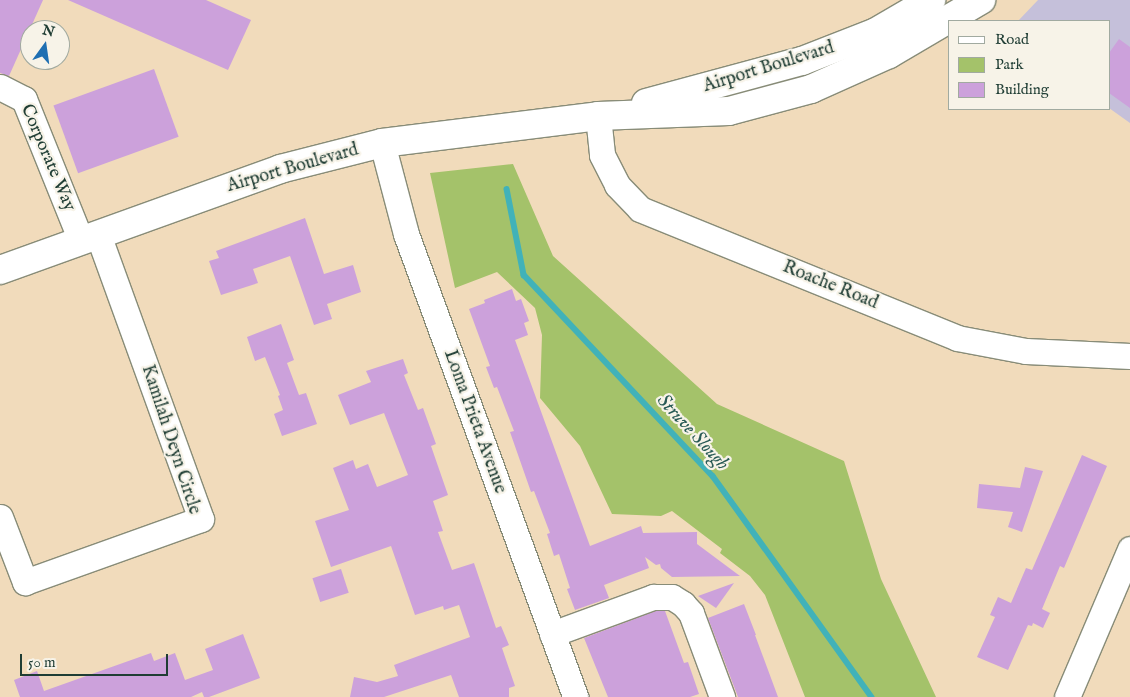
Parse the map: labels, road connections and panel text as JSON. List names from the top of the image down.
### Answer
{
  "streets": {
    "main road": ["Airport Boulevard"],
    "street": [
      "Corporate Way",
      "Roache Road",
      "Loma Prieta Avenue",
      "Kamilah Deyn Circle"
    ]
  },
  "crossings": [
    ["Airport Boulevard", "Corporate Way"],
    ["Airport Boulevard", "Roache Road"],
    ["Airport Boulevard", "Loma Prieta Avenue"],
    ["Airport Boulevard", "Kamilah Deyn Circle"],
    ["Corporate Way", "Kamilah Deyn Circle"]
  ],
  "water": ["Struve Slough"],
  "legend": ["Road", "Park", "Building"],
  "scale_bar": "50 m",
  "north": "top"
}
